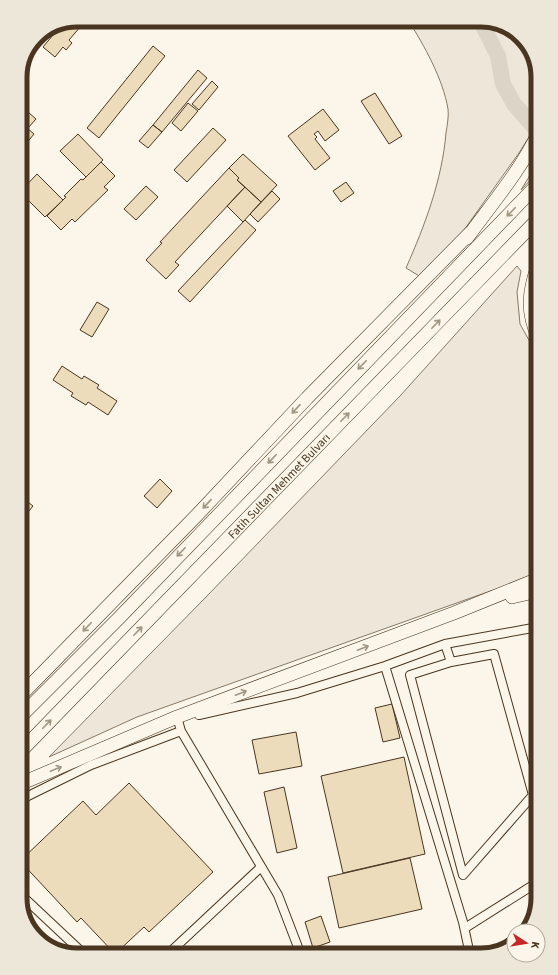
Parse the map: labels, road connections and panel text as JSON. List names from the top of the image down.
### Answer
{
  "streets": {
    "highway": ["Fatih Sultan Mehmet Bulvarı"]
  },
  "north": "right"
}
